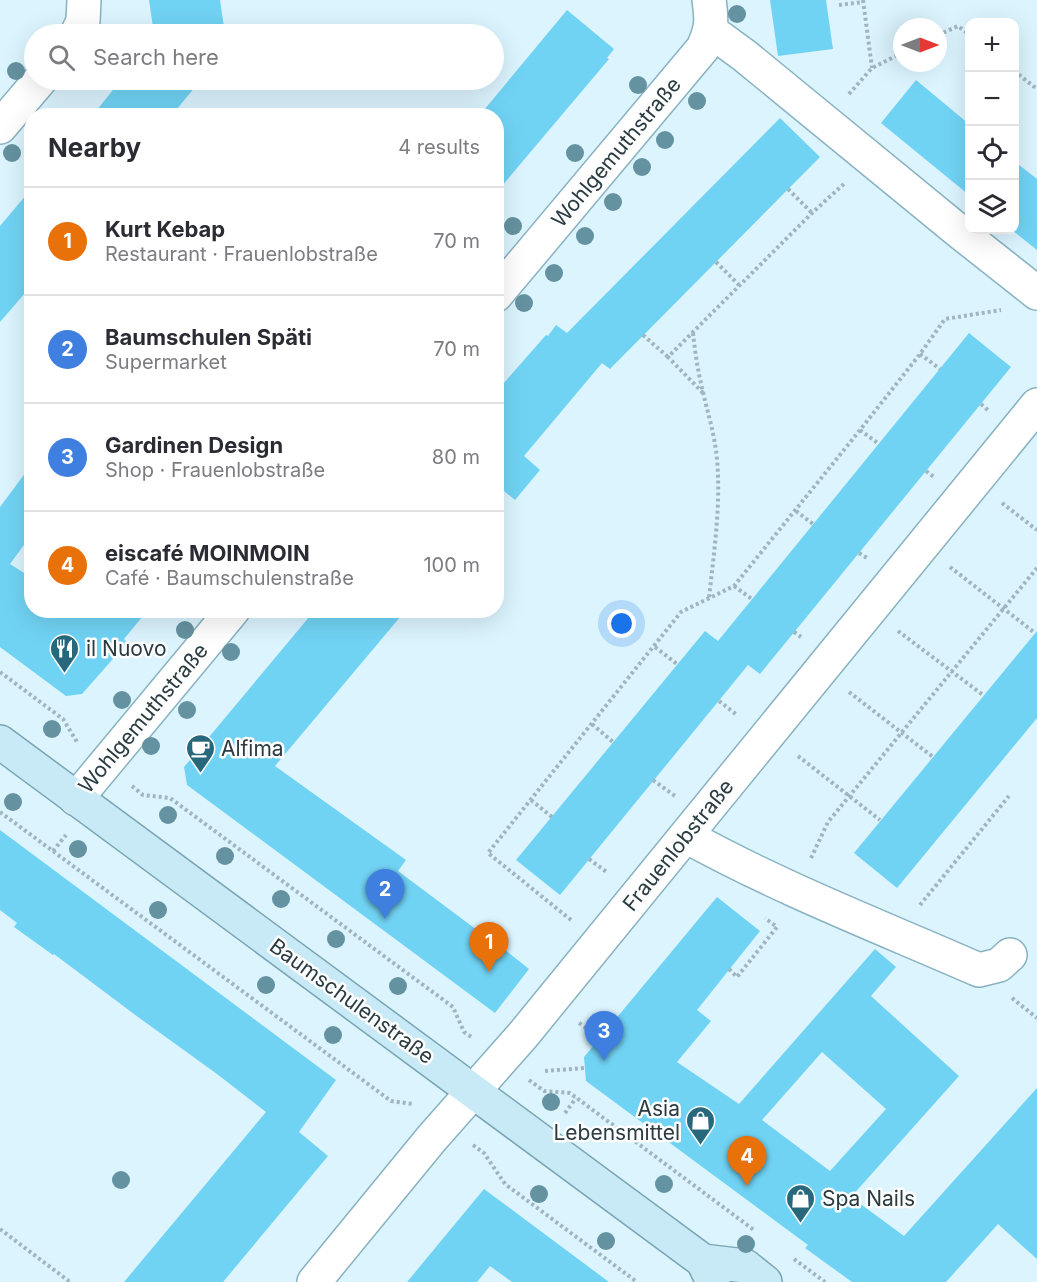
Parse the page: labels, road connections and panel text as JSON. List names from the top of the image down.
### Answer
{
  "streets": {
    "main road": ["Baumschulenstraße"],
    "street": ["Wohlgemuthstraße", "Frauenlobstraße"]
  },
  "crossings": [
    ["Wohlgemuthstraße", "Baumschulenstraße"],
    ["Frauenlobstraße", "Baumschulenstraße"]
  ],
  "places": {
    "restaurant": ["il Nuovo"],
    "cafe": ["Alfima"],
    "shop": ["Asia Lebensmittel", "Spa Nails"]
  },
  "north": "right",
  "page": {
    "map_buttons": ["+", "−"],
    "search": "Search here",
    "heading": ["Nearby", "4 results"],
    "list": [
      {
        "mark": "1",
        "name": "Kurt Kebap",
        "note": "Restaurant · Frauenlobstraße",
        "value": "70 m"
      },
      {
        "mark": "2",
        "name": "Baumschulen Späti",
        "note": "Supermarket",
        "value": "70 m"
      },
      {
        "mark": "3",
        "name": "Gardinen Design",
        "note": "Shop · Frauenlobstraße",
        "value": "80 m"
      },
      {
        "mark": "4",
        "name": "eiscafé MOINMOIN",
        "note": "Café · Baumschulenstraße",
        "value": "100 m"
      }
    ],
    "pins": [
      "2",
      "1",
      "3",
      "4"
    ]
  }
}
